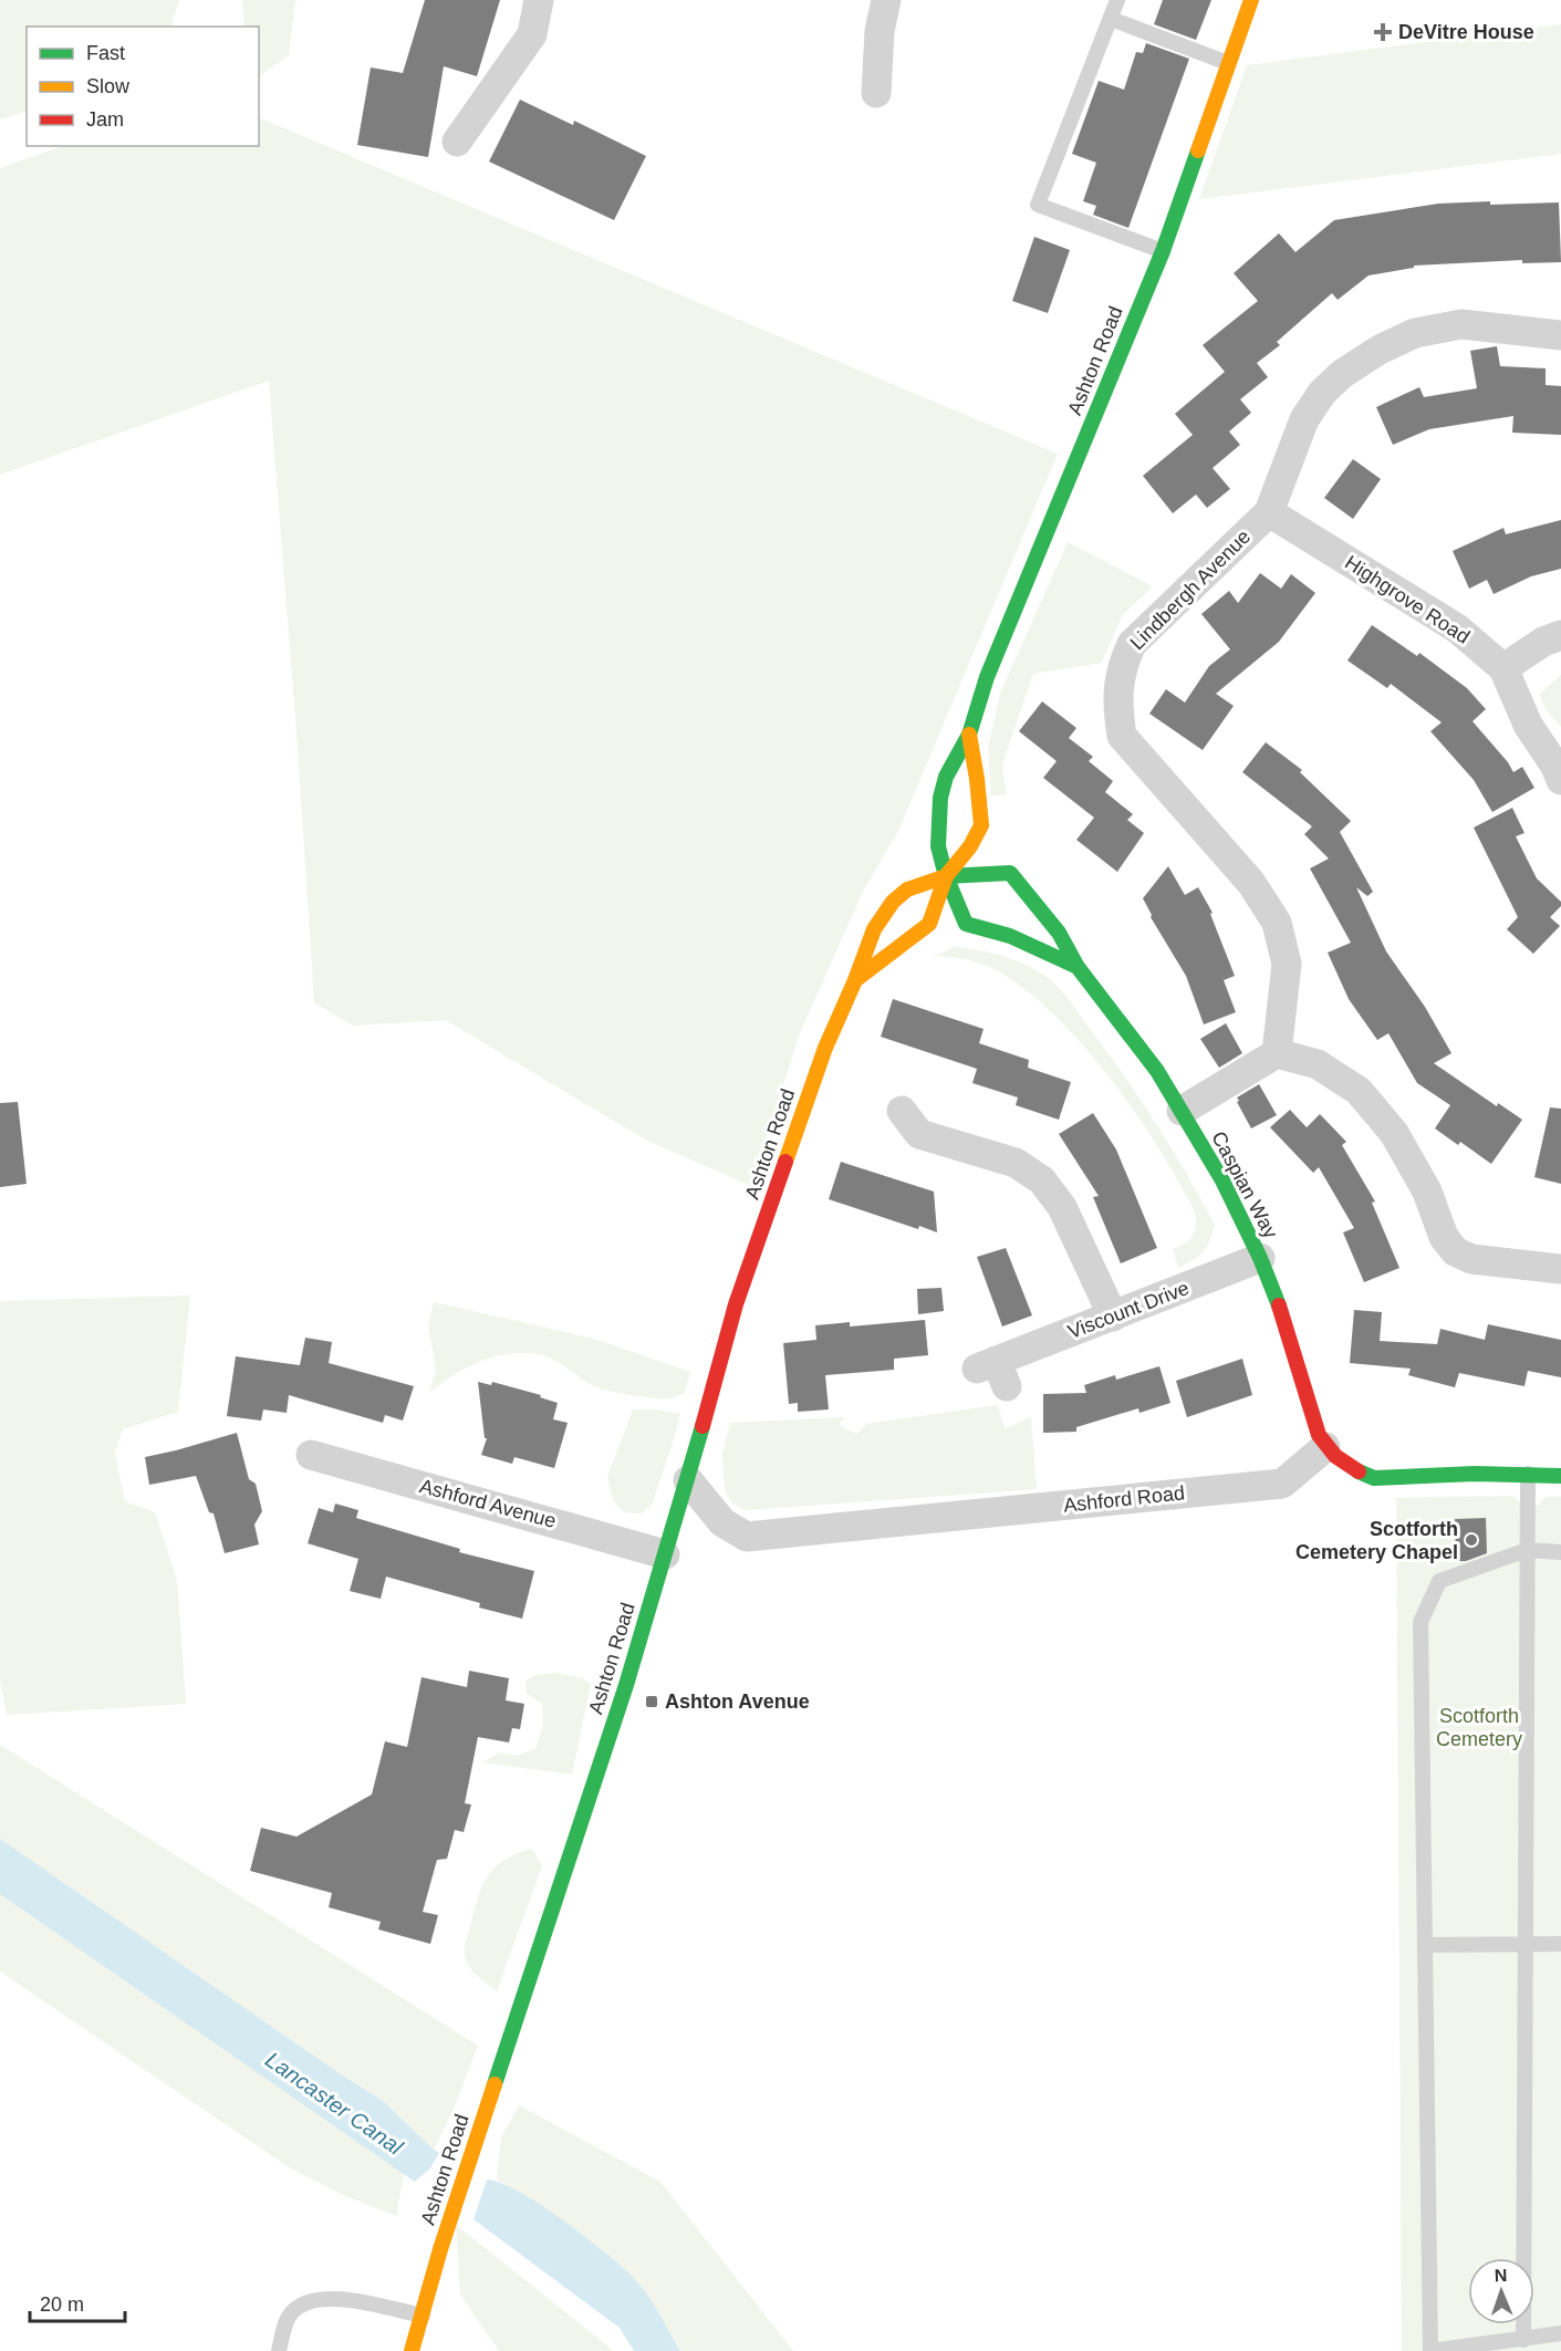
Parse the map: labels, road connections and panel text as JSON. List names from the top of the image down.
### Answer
{
  "streets": {
    "main road": ["Ashton Road", "Caspian Way"],
    "street": [
      "Lindbergh Avenue",
      "Highgrove Road",
      "Viscount Drive",
      "Ashford Road",
      "Ashford Avenue"
    ]
  },
  "crossings": [
    ["Ashton Road", "Caspian Way"],
    ["Ashton Road", "Ashford Road"],
    ["Ashton Road", "Ashford Avenue"],
    ["Lindbergh Avenue", "Highgrove Road"],
    ["Caspian Way", "Viscount Drive"],
    ["Caspian Way", "Ashford Road"]
  ],
  "water": ["Lancaster Canal"],
  "parks": ["Scotforth Cemetery"],
  "places": {
    "health": ["DeVitre House"],
    "other": ["Scotforth Cemetery Chapel"],
    "transit": ["Ashton Avenue"]
  },
  "legend": ["Fast", "Slow", "Jam"],
  "scale_bar": "20 m",
  "north": "top"
}
